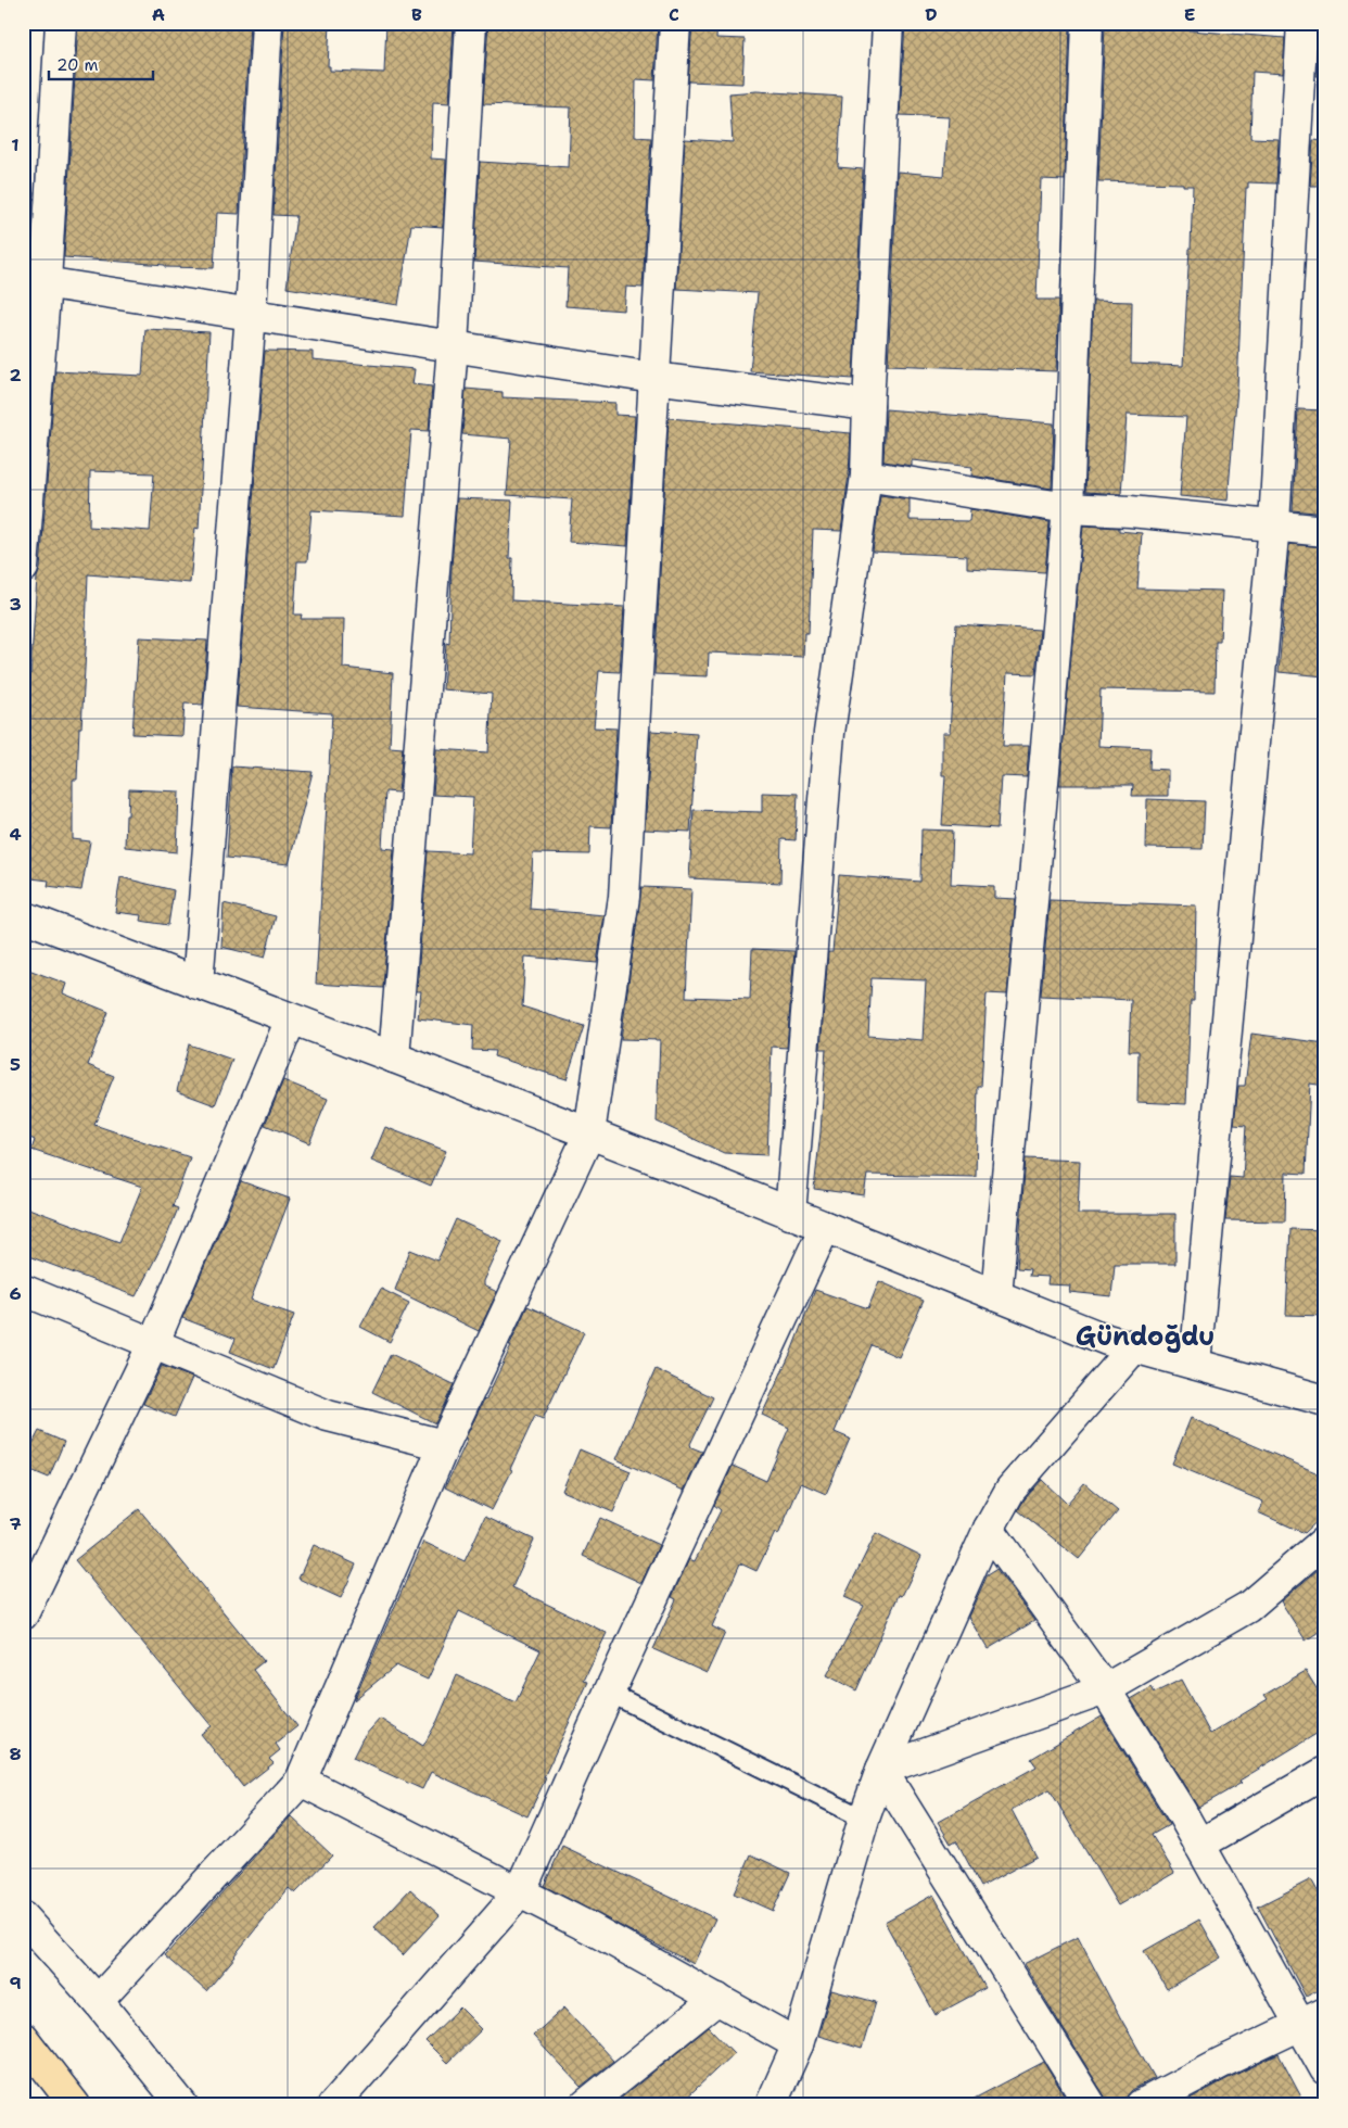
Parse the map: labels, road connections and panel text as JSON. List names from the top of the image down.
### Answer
{
  "districts": ["Gündoğdu"],
  "scale_bar": "20 m",
  "grid": {
    "columns": [
      "A",
      "B",
      "C",
      "D",
      "E"
    ],
    "rows": [
      "1",
      "2",
      "3",
      "4",
      "5",
      "6",
      "7",
      "8",
      "9"
    ]
  }
}
